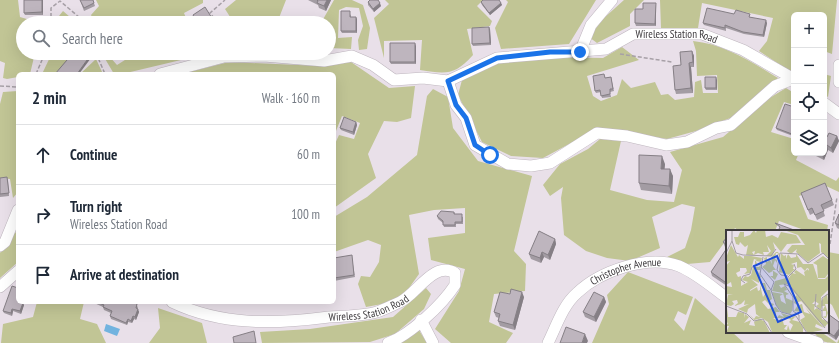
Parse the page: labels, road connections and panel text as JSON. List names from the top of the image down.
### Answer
{
  "streets": {
    "street": ["Wireless Station Road", "Christopher Avenue"]
  },
  "page": {
    "map_buttons": ["+", "−"],
    "search": "Search here",
    "heading": ["2 min", "Walk · 160 m"],
    "list": [
      ["Continue", "60 m"],
      ["Turn right", "Wireless Station Road", "100 m"],
      "Arrive at destination"
    ]
  }
}
